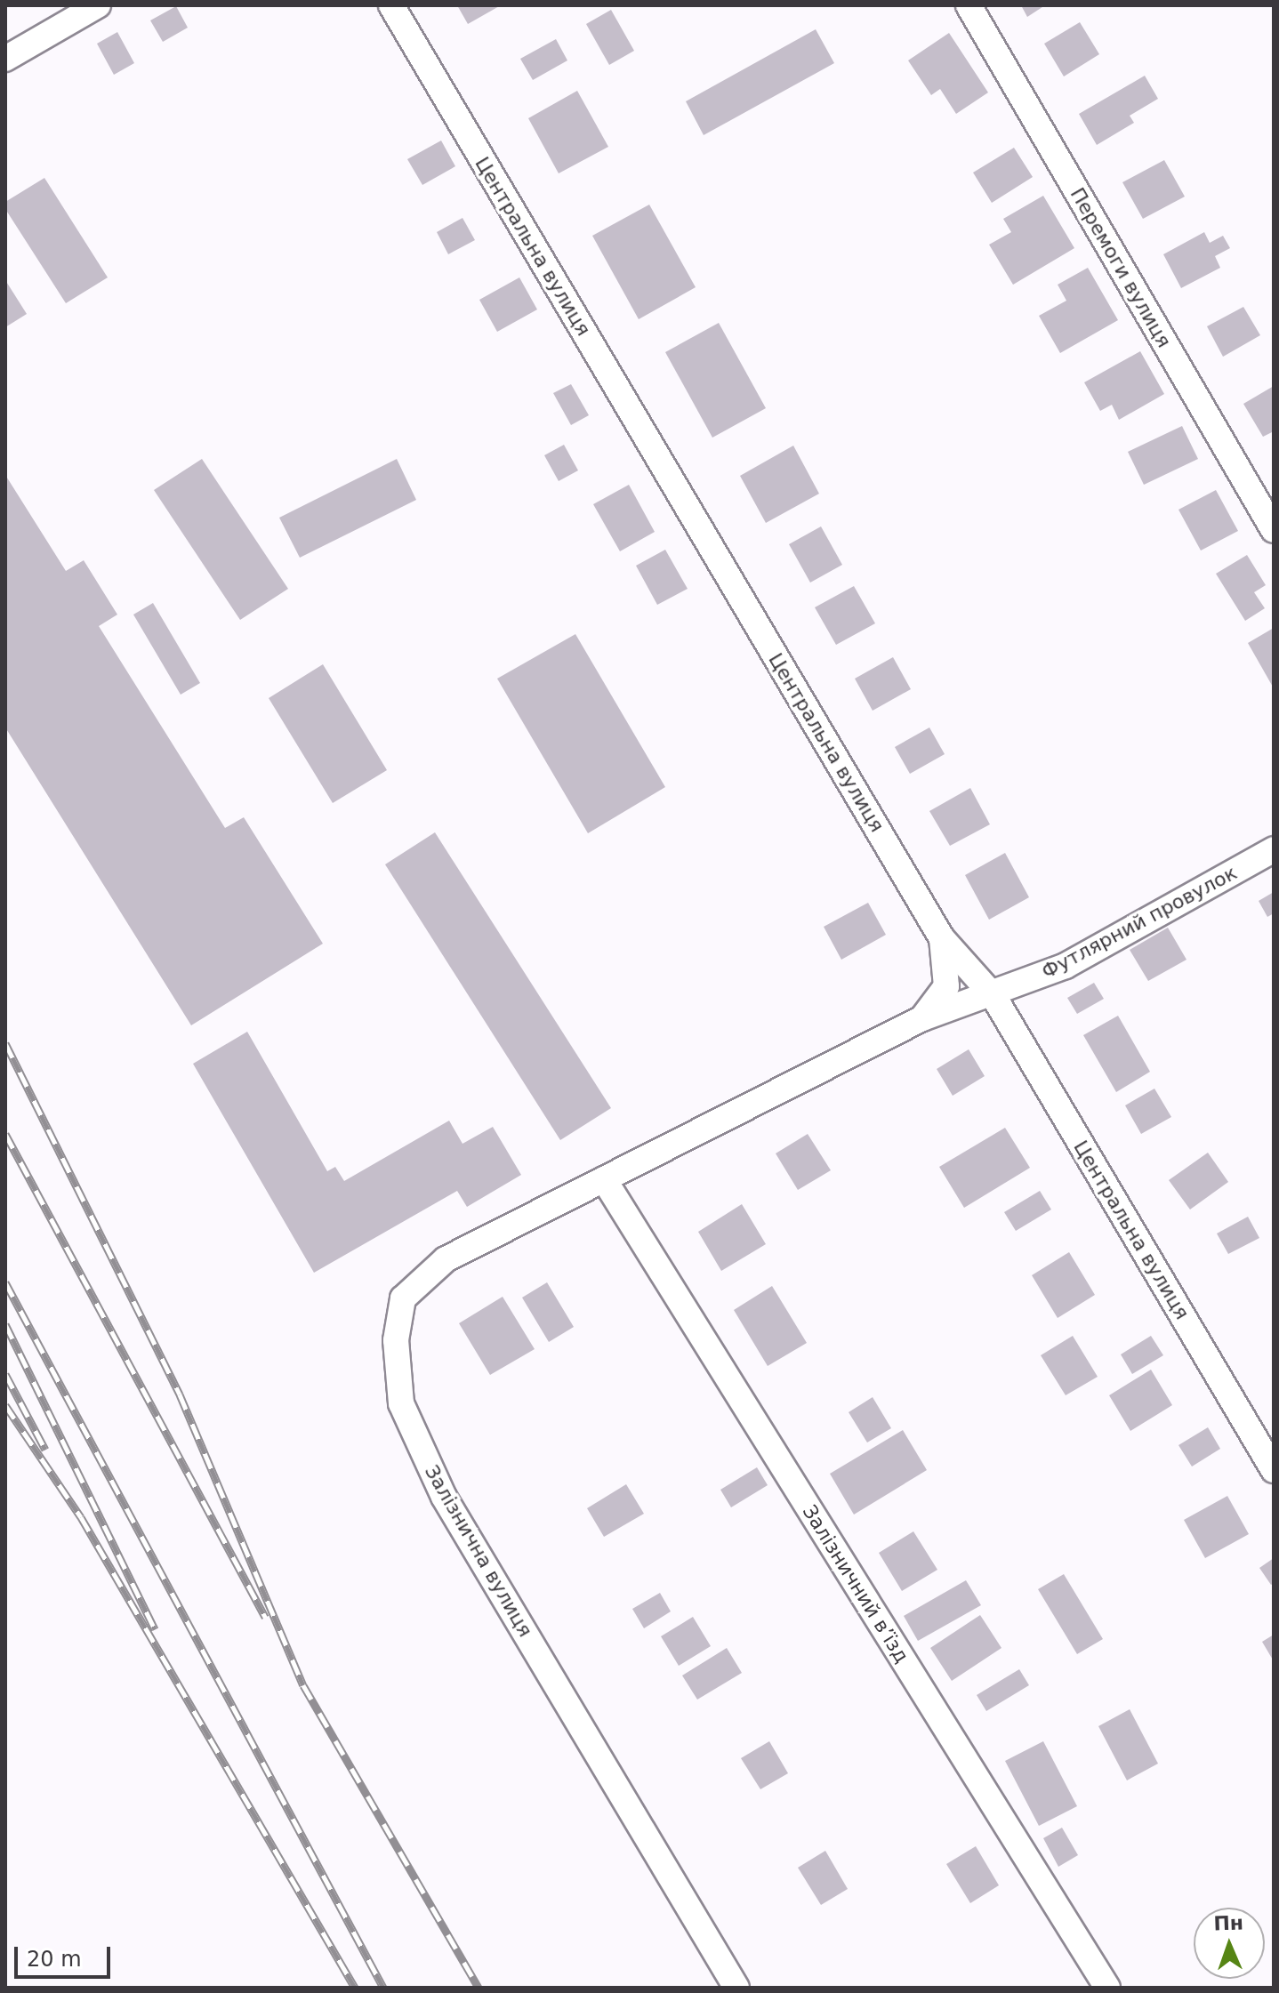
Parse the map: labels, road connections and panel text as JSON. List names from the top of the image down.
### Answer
{
  "streets": {
    "street": [
      "Центральна вулиця",
      "Перемоги вулиця",
      "Футлярний провулок",
      "Залізнична вулиця",
      "Залізничний в’їзд"
    ]
  },
  "crossings": [
    ["Центральна вулиця", "Футлярний провулок"],
    ["Футлярний провулок", "Залізнична вулиця"],
    ["Залізнична вулиця", "Залізничний в’їзд"]
  ],
  "scale_bar": "20 m",
  "north": "top"
}
